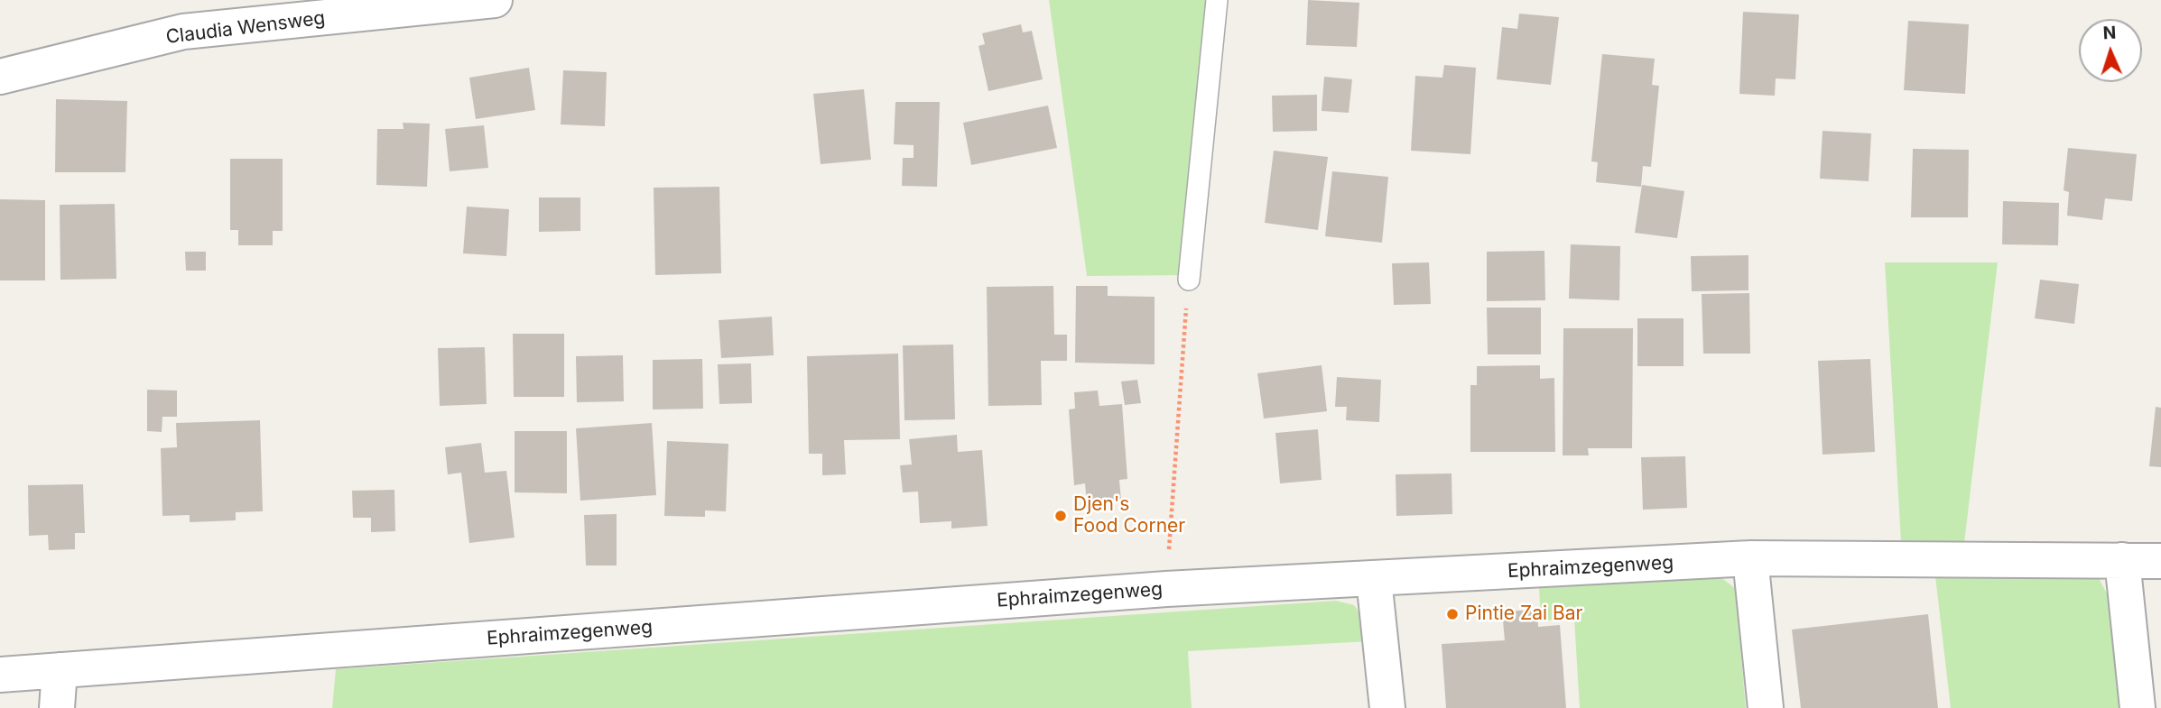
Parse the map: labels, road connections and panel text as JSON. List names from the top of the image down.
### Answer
{
  "streets": {
    "street": ["Claudia Wensweg", "Ephraimzegenweg"]
  },
  "places": ["Djen's Food Corner", "Pintie Zai Bar"],
  "north": "top"
}
